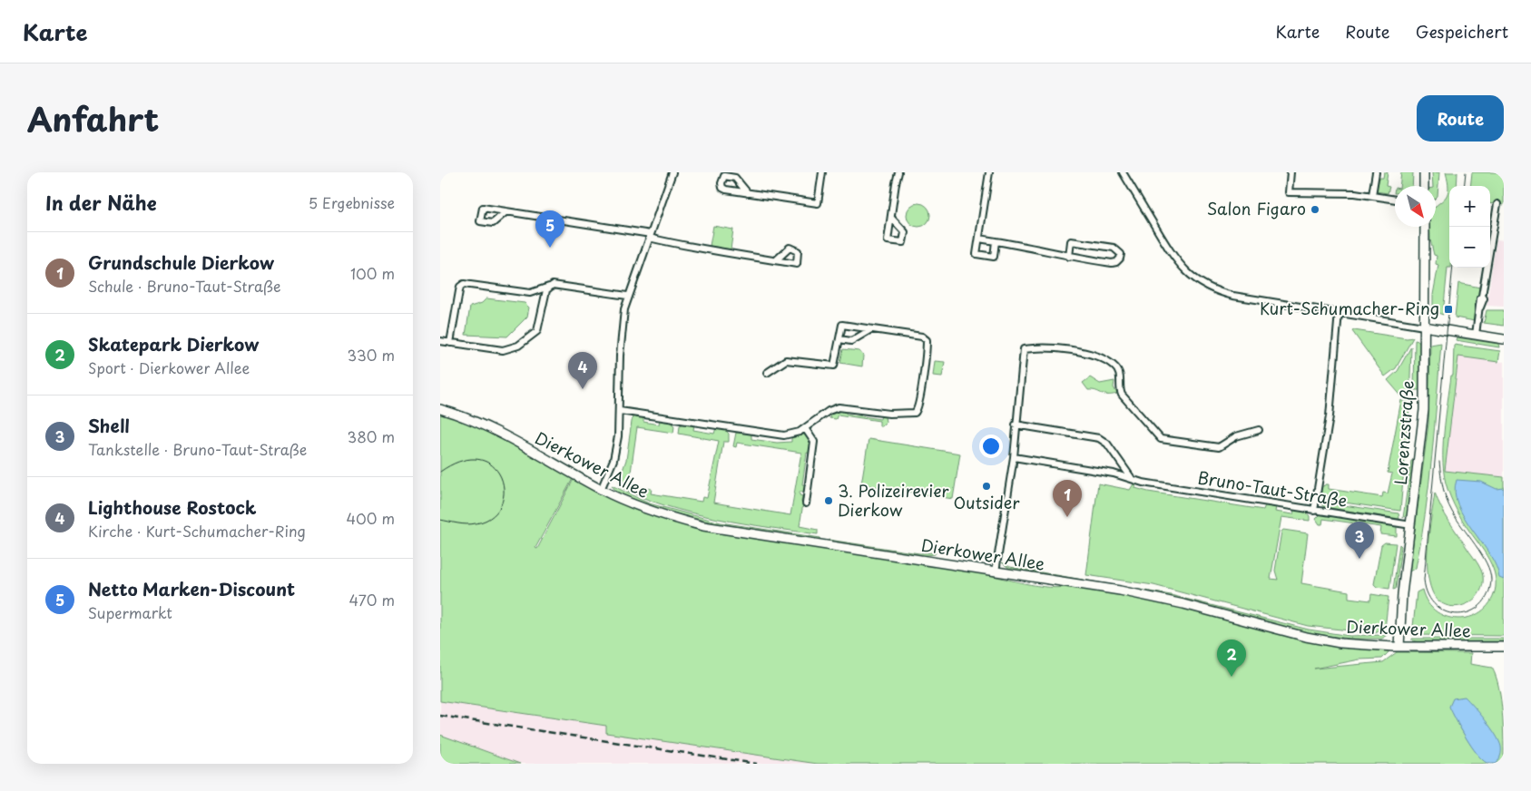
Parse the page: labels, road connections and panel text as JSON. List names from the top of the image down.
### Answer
{
  "streets": {
    "main road": ["Lorenzstraße", "Dierkower Allee"],
    "street": ["Bruno-Taut-Straße"]
  },
  "crossings": [
    ["Lorenzstraße", "Dierkower Allee"],
    ["Lorenzstraße", "Bruno-Taut-Straße"]
  ],
  "places": {
    "other": ["Salon Figaro", "Outsider", "3. Polizeirevier Dierkow"],
    "transit": ["Kurt-Schumacher-Ring"]
  },
  "north": "bottom right",
  "page": {
    "header": "Karte",
    "nav": ["Karte", "Route", "Gespeichert"],
    "title": "Anfahrt",
    "buttons": "Route",
    "heading": ["In der Nähe", "5 Ergebnisse"],
    "map_buttons": ["+", "−"],
    "pins": [
      "5",
      "4",
      "1",
      "3",
      "2"
    ],
    "list": [
      {
        "mark": "1",
        "name": "Grundschule Dierkow",
        "note": "Schule · Bruno-Taut-Straße",
        "value": "100 m"
      },
      {
        "mark": "2",
        "name": "Skatepark Dierkow",
        "note": "Sport · Dierkower Allee",
        "value": "330 m"
      },
      {
        "mark": "3",
        "name": "Shell",
        "note": "Tankstelle · Bruno-Taut-Straße",
        "value": "380 m"
      },
      {
        "mark": "4",
        "name": "Lighthouse Rostock",
        "note": "Kirche · Kurt-Schumacher-Ring",
        "value": "400 m"
      },
      {
        "mark": "5",
        "name": "Netto Marken-Discount",
        "note": "Supermarkt",
        "value": "470 m"
      }
    ]
  }
}
